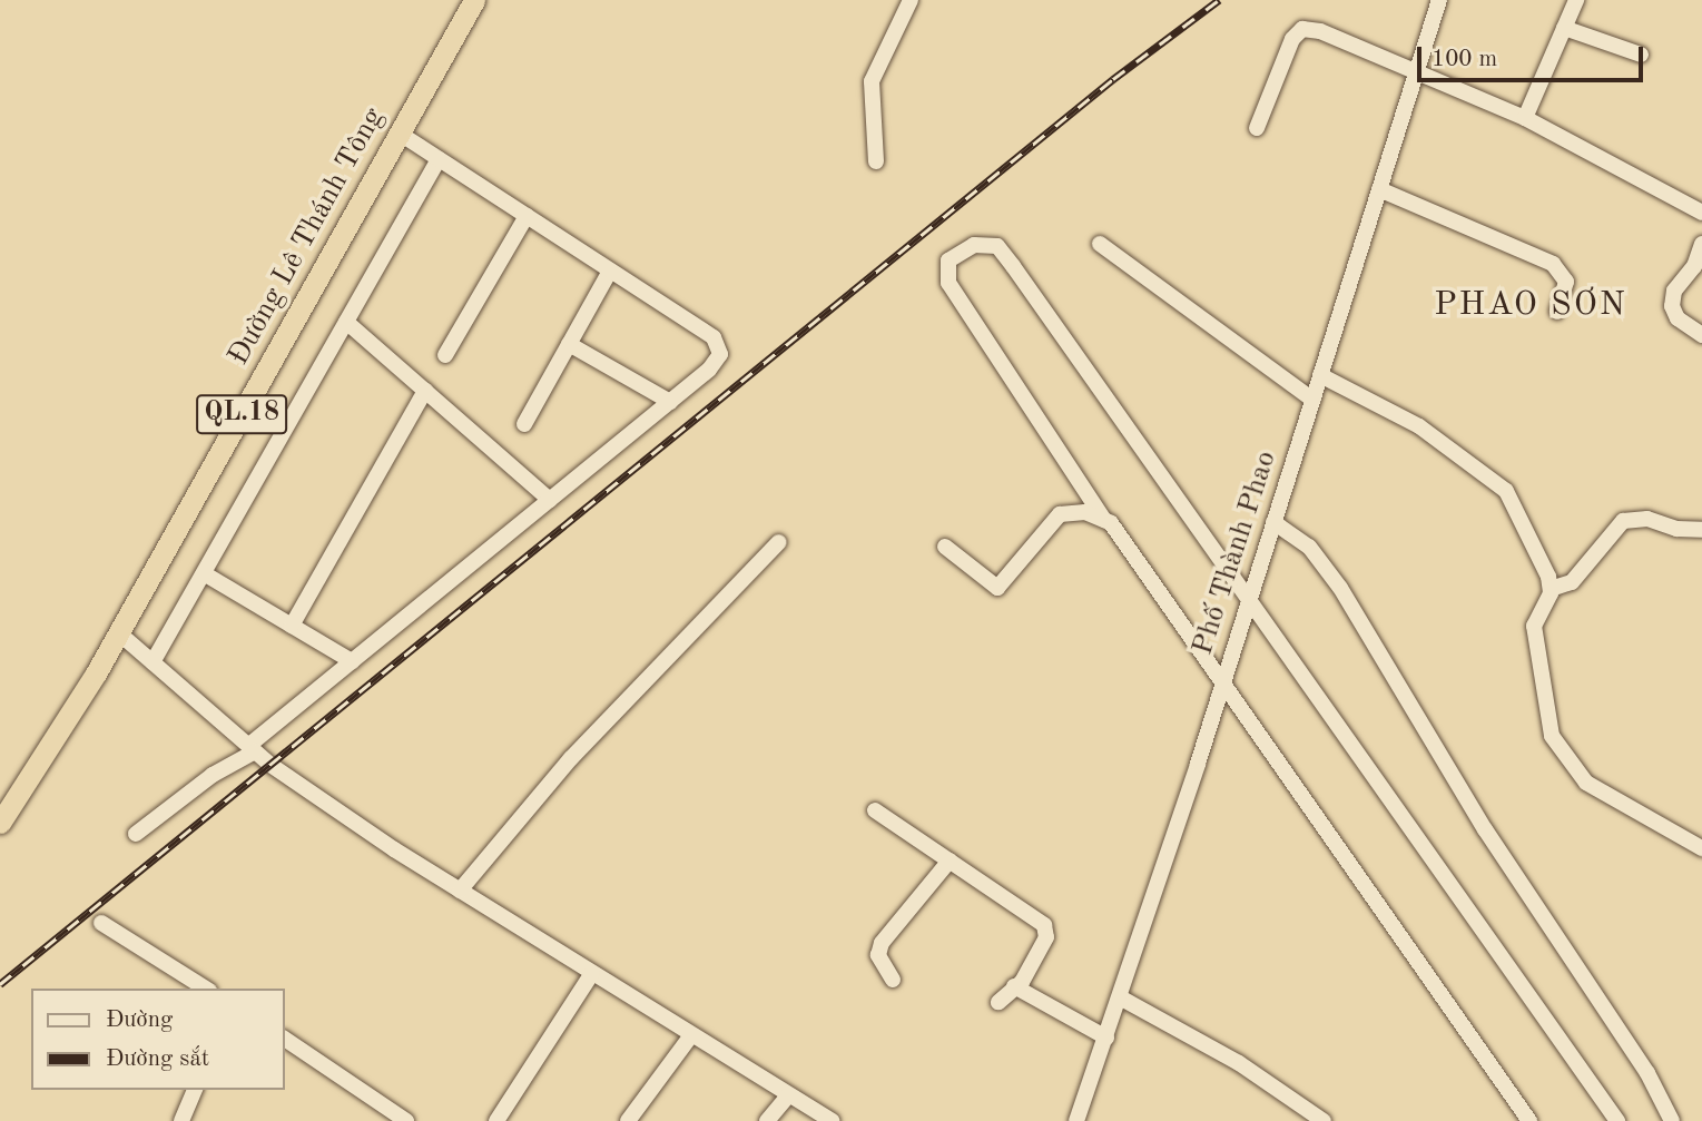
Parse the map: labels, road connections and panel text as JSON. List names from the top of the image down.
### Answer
{
  "streets": {
    "highway": ["Đường Lê Thánh Tông", "QL.18"],
    "street": ["Phố Thành Phao"]
  },
  "districts": ["PHAO SƠN"],
  "legend": ["Đường", "Đường sắt"],
  "scale_bar": "100 m"
}
